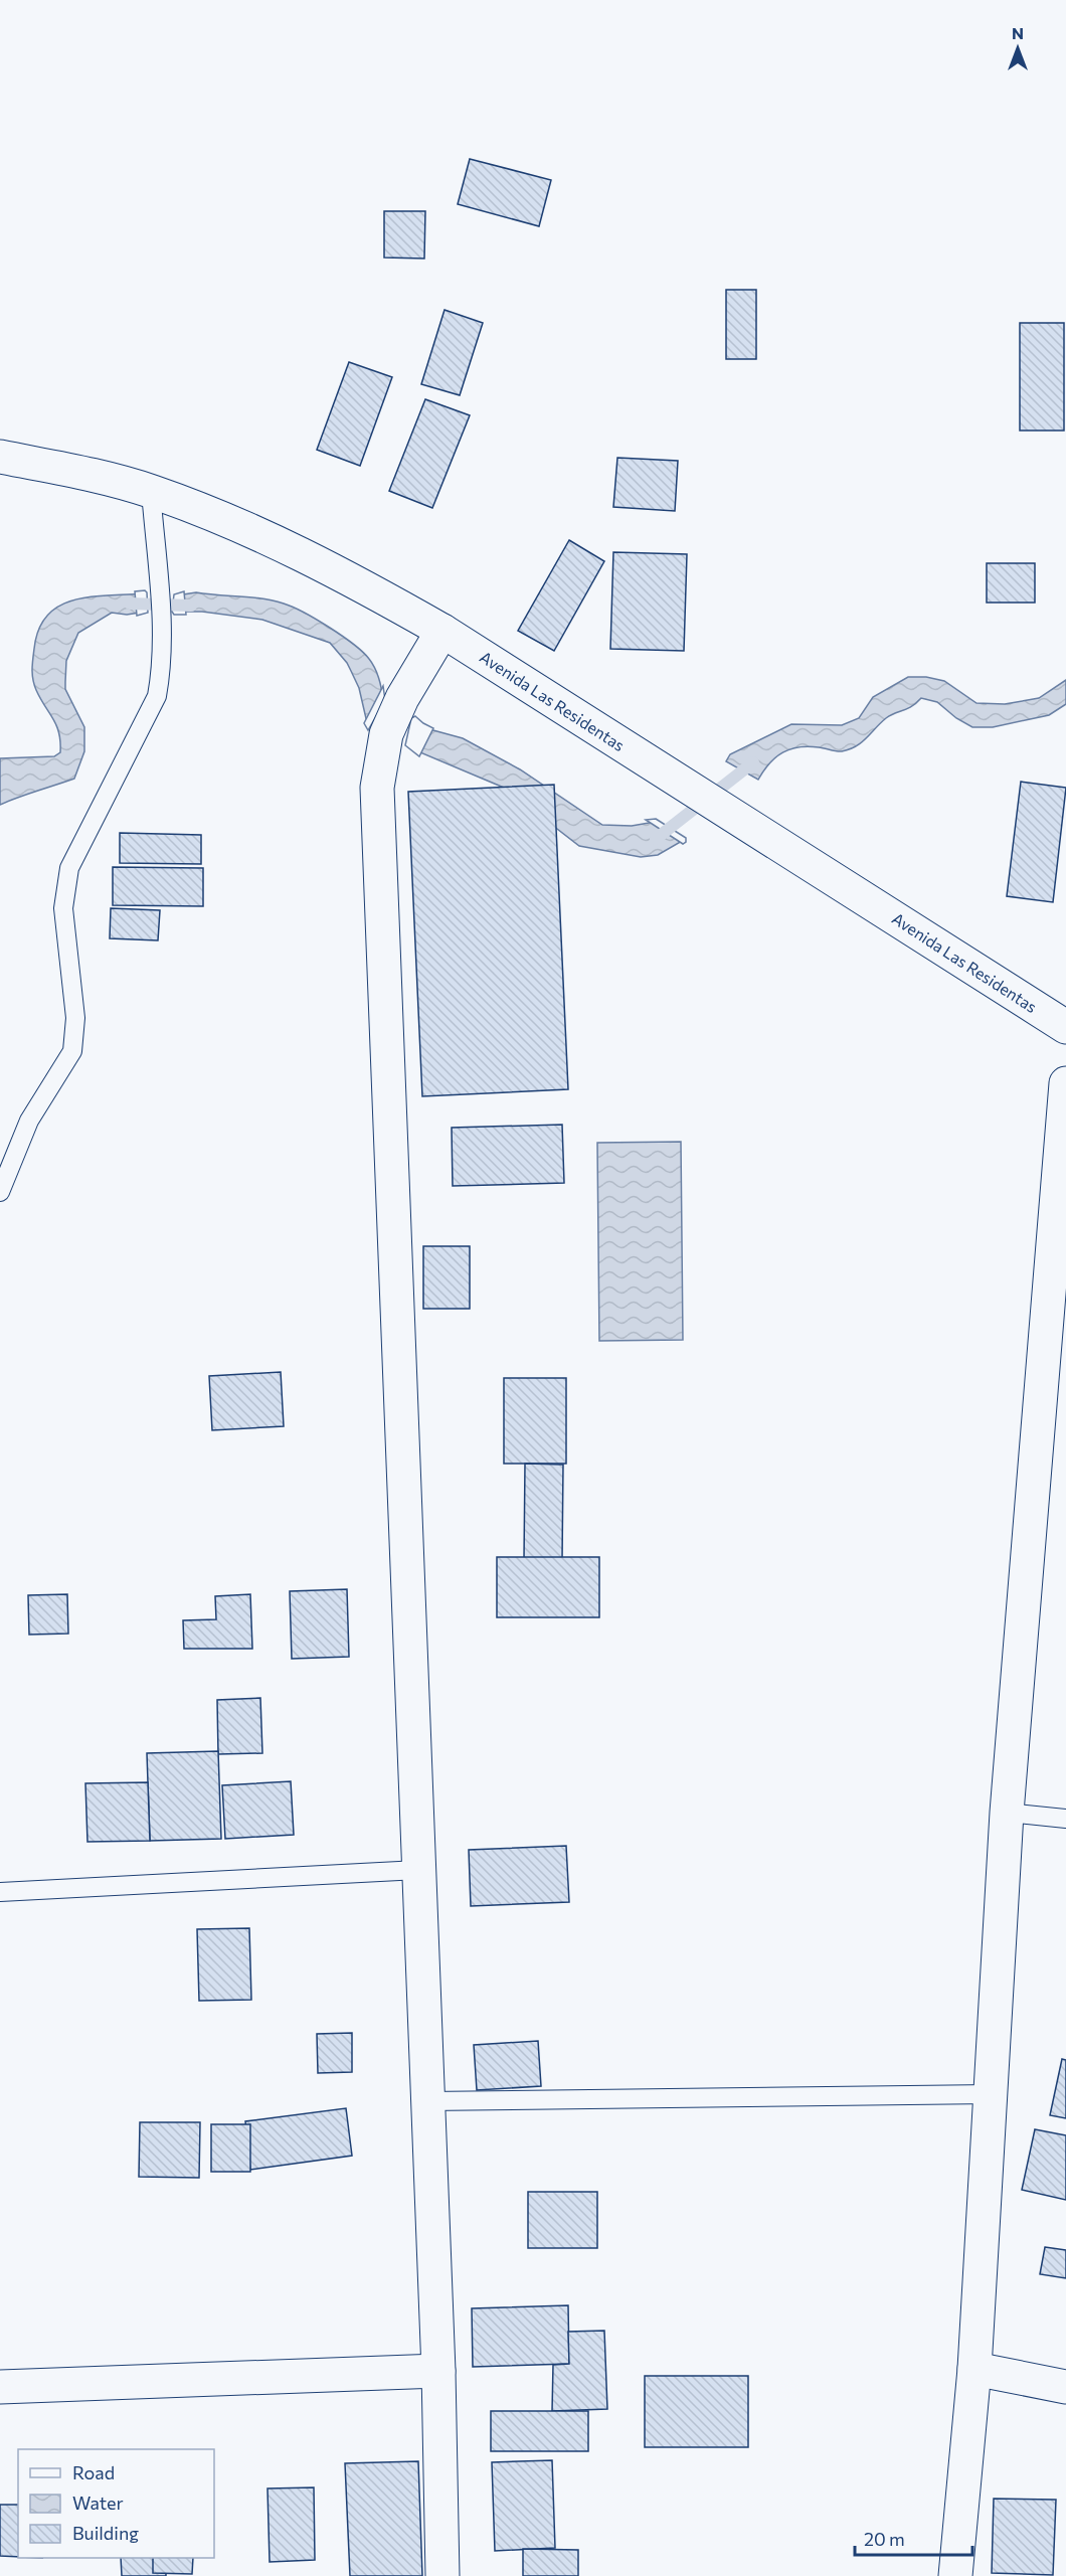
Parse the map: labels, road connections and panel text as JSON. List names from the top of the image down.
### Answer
{
  "streets": {
    "street": ["Avenida Las Residentas"]
  },
  "legend": ["Road", "Water", "Building"],
  "scale_bar": "20 m",
  "north": "top"
}
